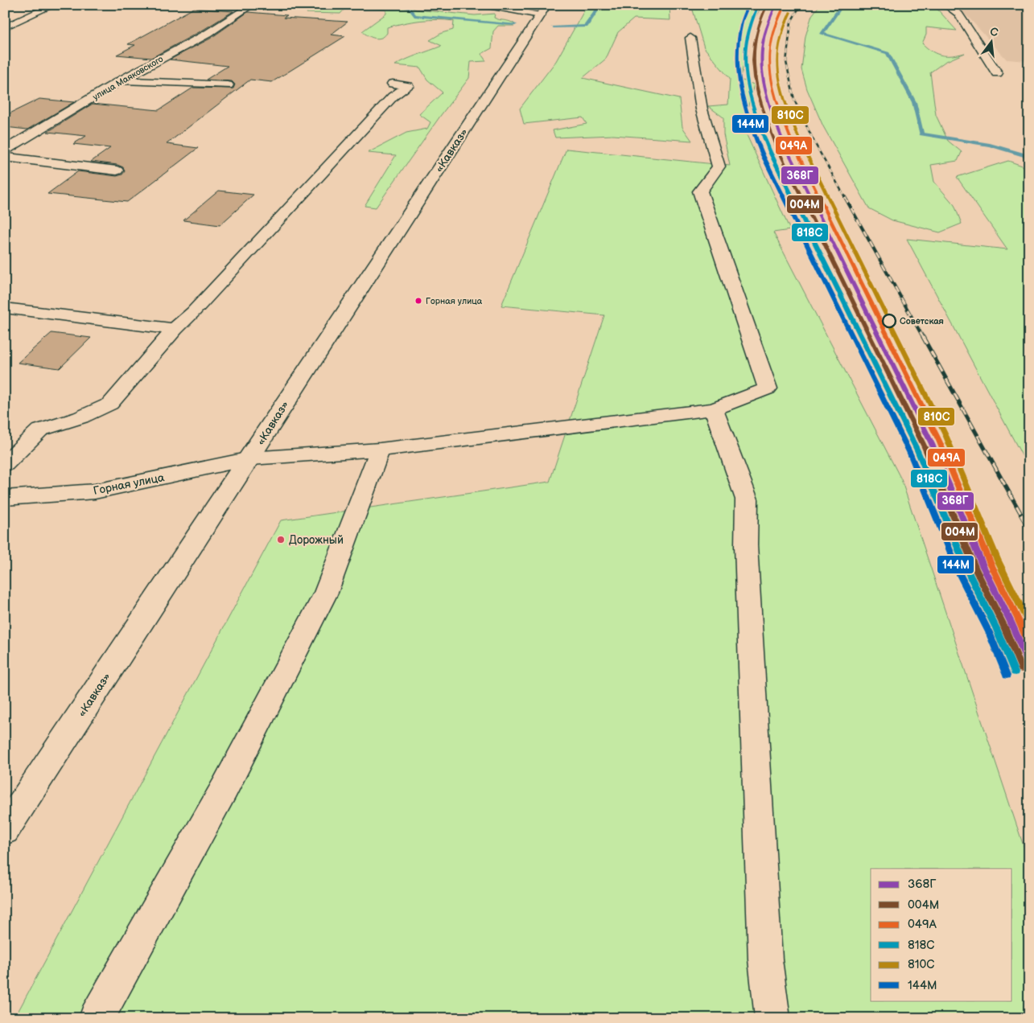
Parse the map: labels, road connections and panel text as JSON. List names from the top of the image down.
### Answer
{
  "streets": {
    "main road": ["улица Маяковского", "«Кавказ»", "Горная улица"]
  },
  "crossings": [
    ["«Кавказ»", "Горная улица"]
  ],
  "places": ["Горная улица", "Советская", "Дорожный"],
  "lines": [
    "transit line 368Г",
    "transit line 004М",
    "transit line 818С",
    "transit line 144М",
    "transit line 049А",
    "transit line 810С"
  ],
  "legend": [
    "368Г",
    "004М",
    "049А",
    "818С",
    "810С",
    "144М"
  ],
  "north": "top"
}
